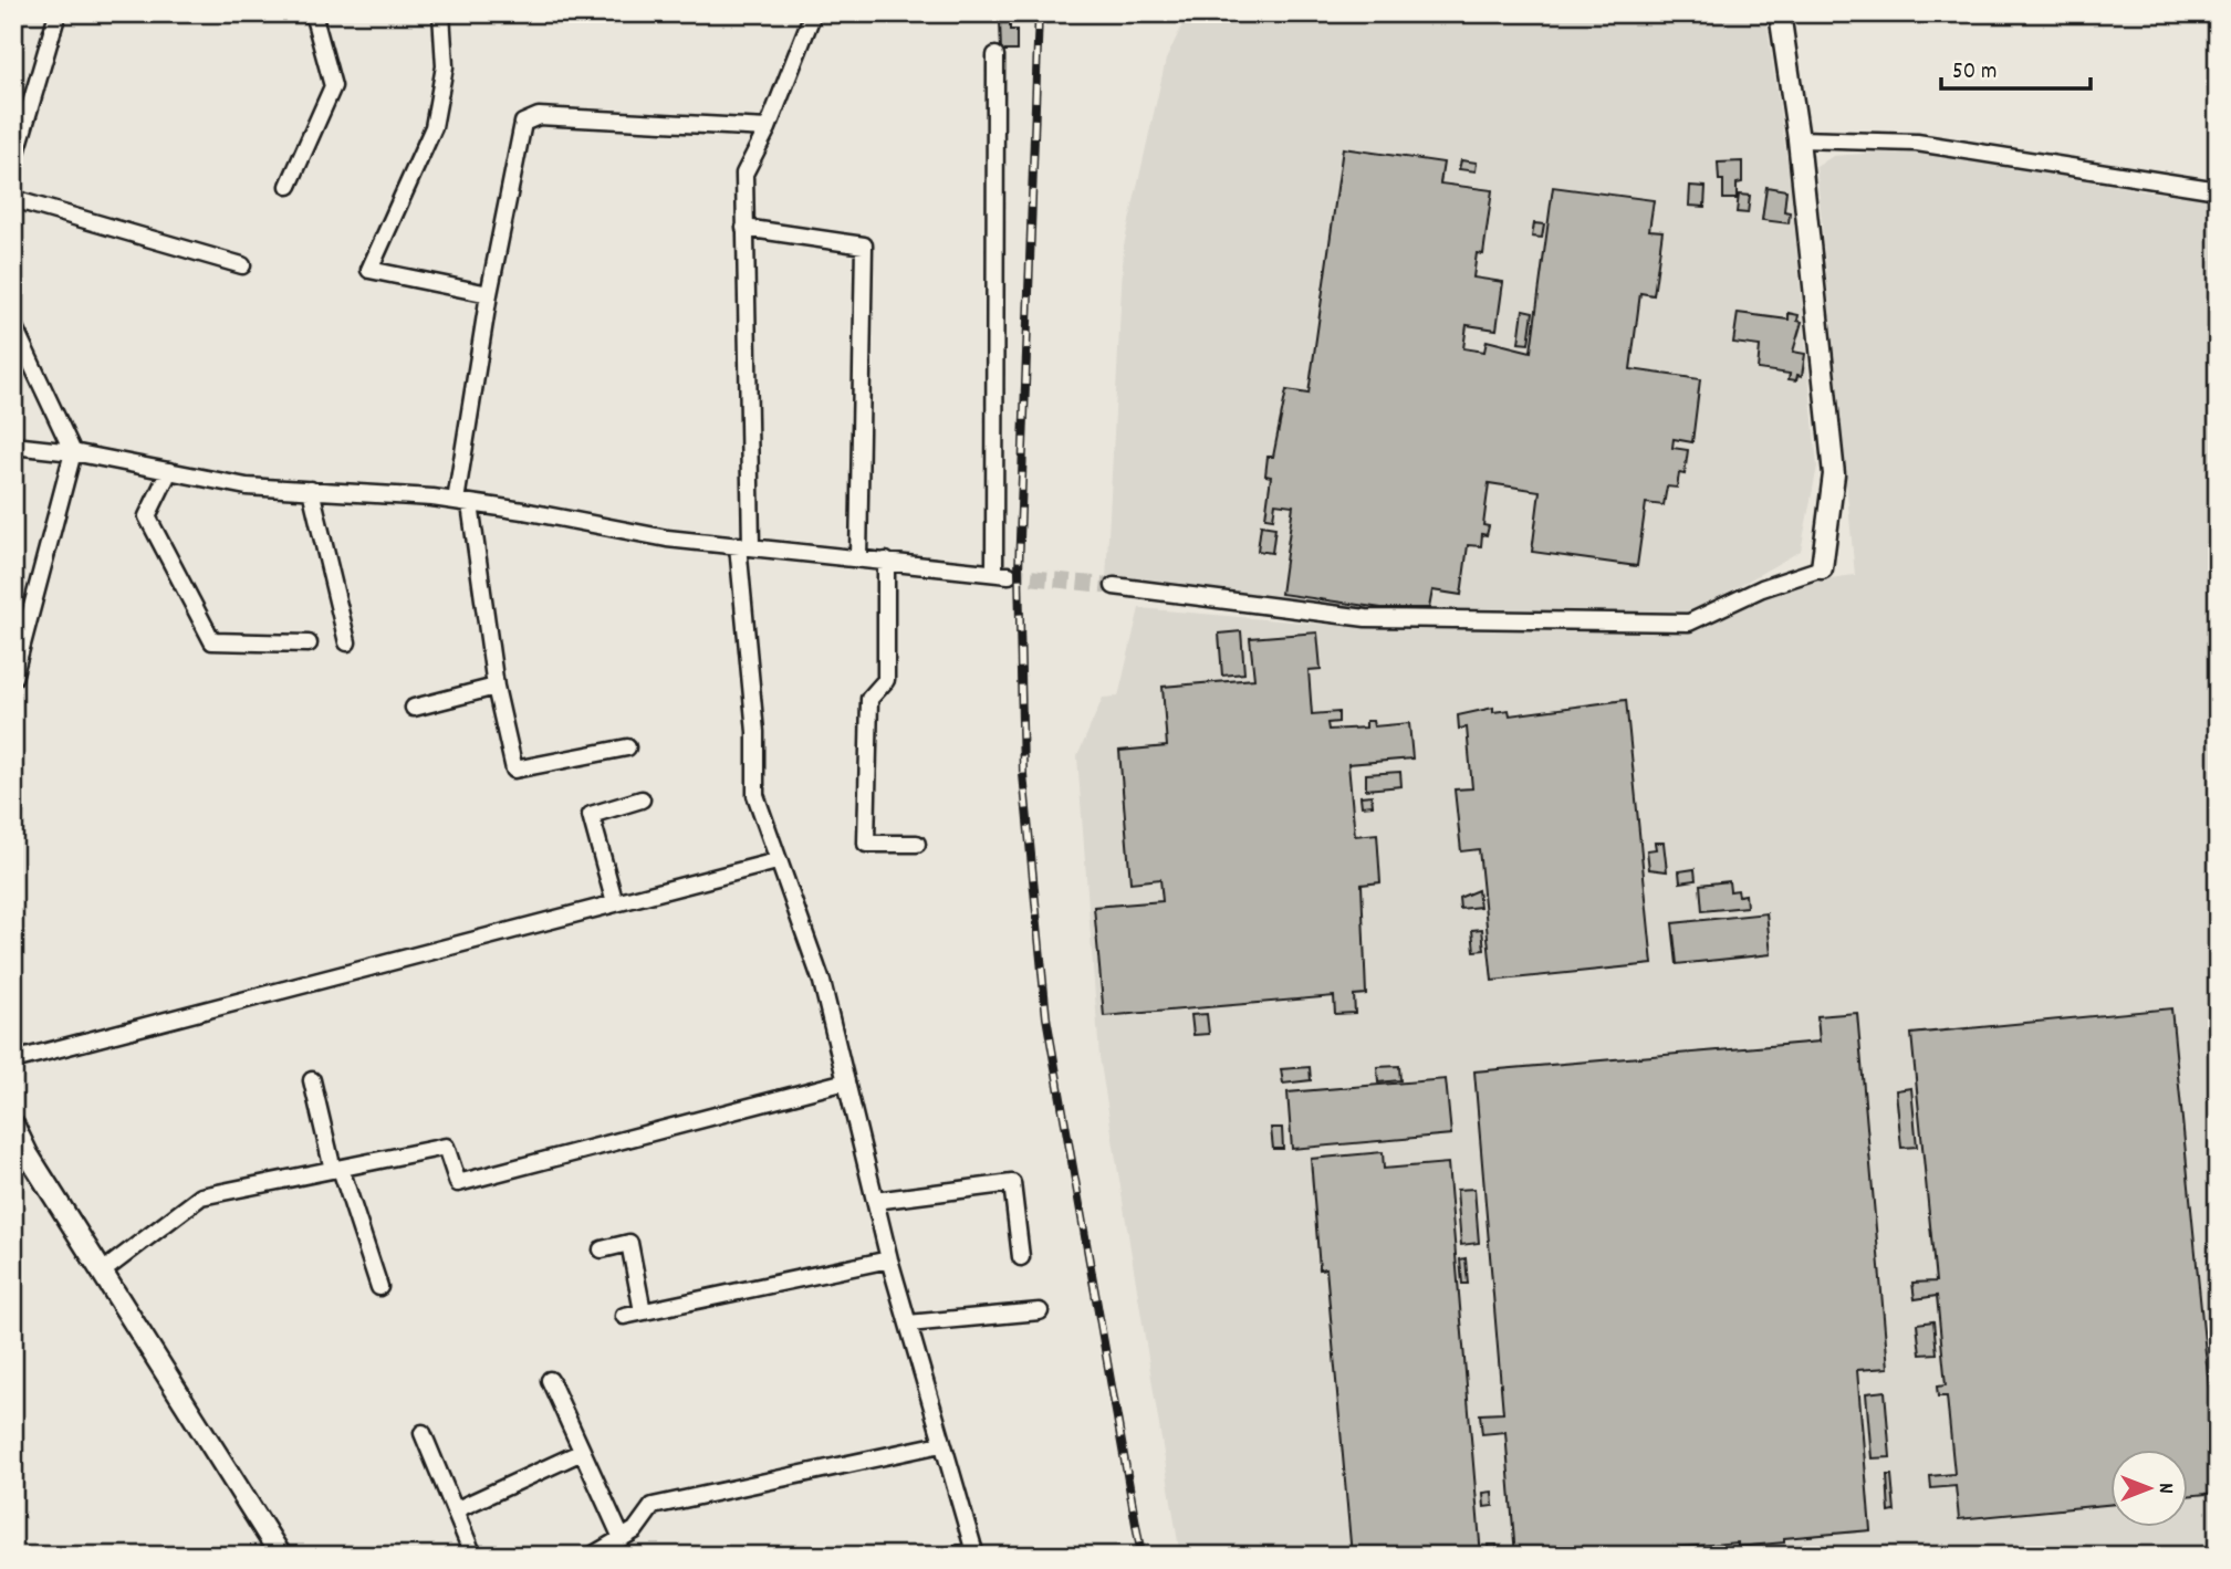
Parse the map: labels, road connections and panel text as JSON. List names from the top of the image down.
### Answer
{
  "scale_bar": "50 m",
  "north": "right"
}
